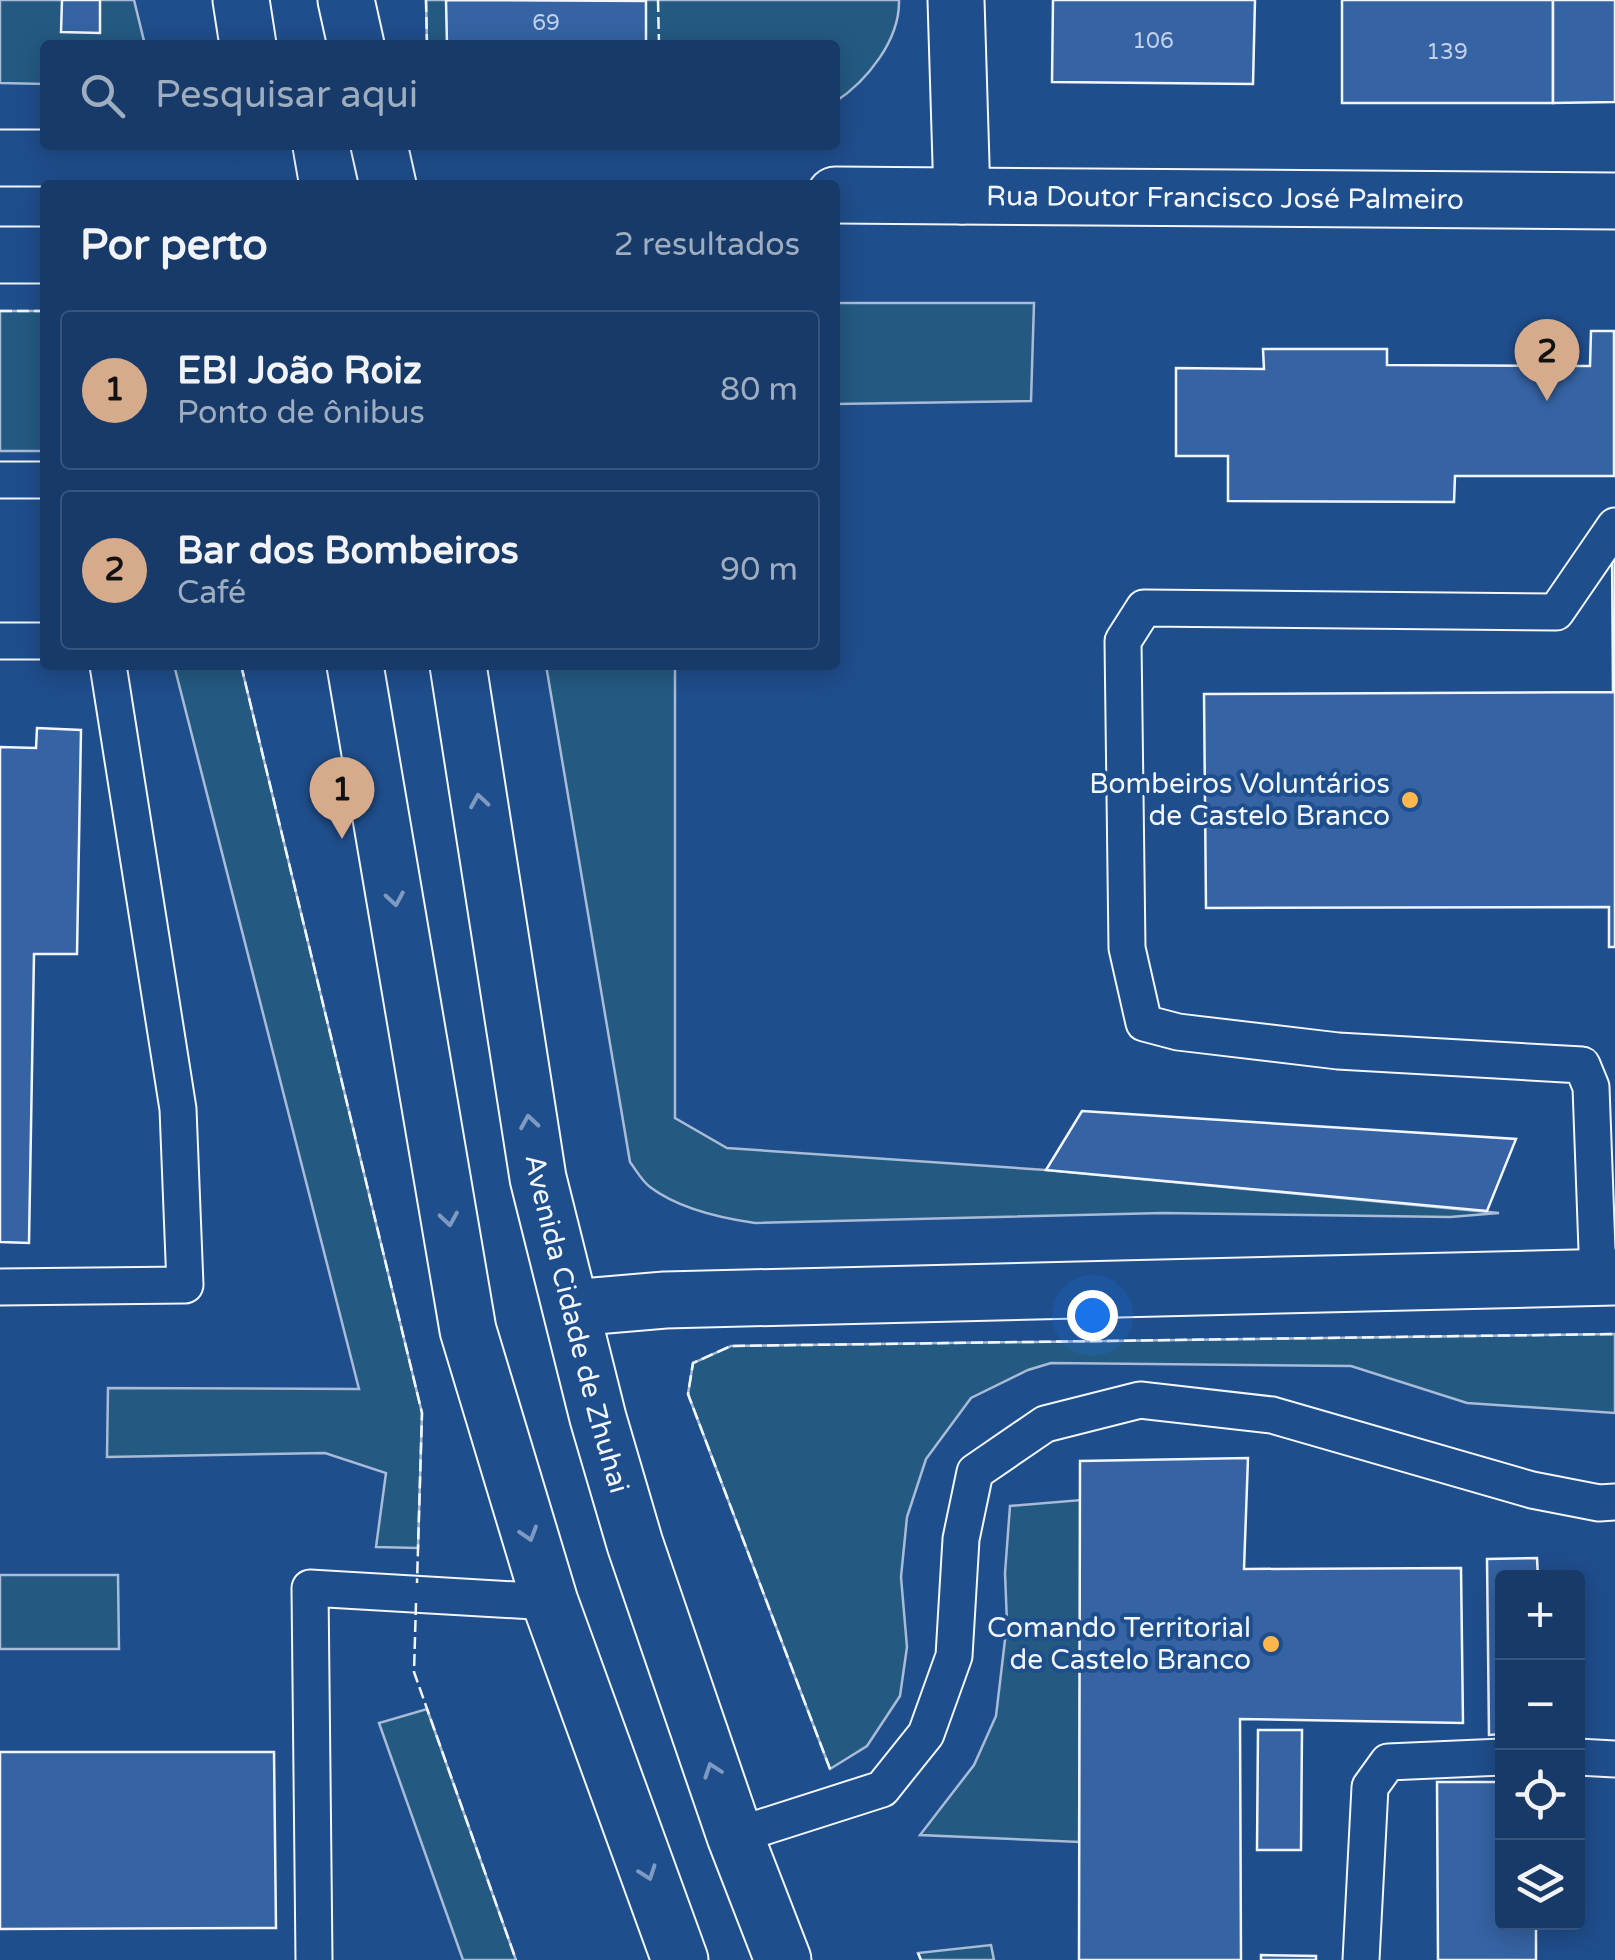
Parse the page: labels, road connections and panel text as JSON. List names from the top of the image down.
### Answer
{
  "streets": {
    "main road": ["Rua Doutor Francisco José Palmeiro", "Avenida Cidade de Zhuhai"]
  },
  "places": ["Bombeiros Voluntários de Castelo Branco", "Comando Territorial de Castelo Branco"],
  "house_numbers": ["69", "106", "139"],
  "page": {
    "search": "Pesquisar aqui",
    "heading": ["Por perto", "2 resultados"],
    "list": [
      {
        "mark": "1",
        "name": "EBI João Roiz",
        "note": "Ponto de ônibus",
        "value": "80 m"
      },
      {
        "mark": "2",
        "name": "Bar dos Bombeiros",
        "note": "Café",
        "value": "90 m"
      }
    ],
    "pins": ["2", "1"],
    "map_buttons": ["+", "−"]
  }
}
